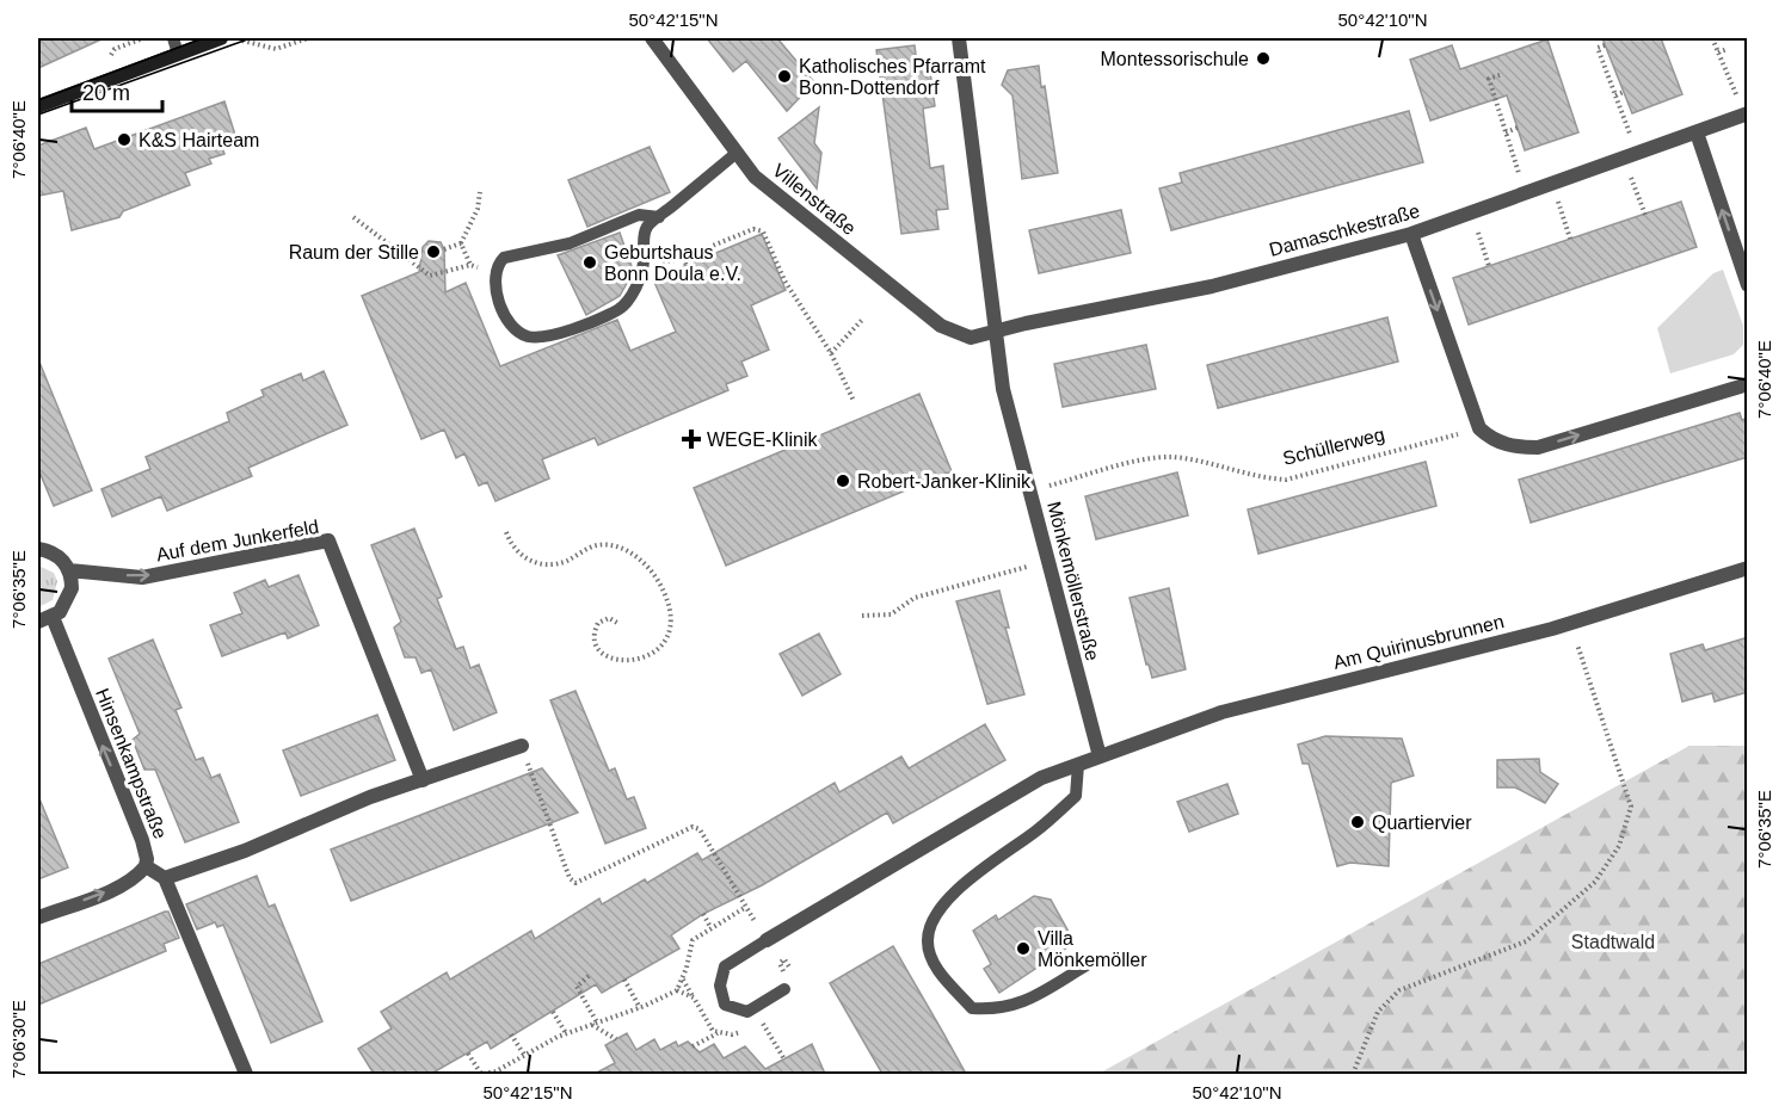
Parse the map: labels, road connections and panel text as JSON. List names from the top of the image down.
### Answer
{
  "streets": {
    "street": [
      "Villenstraße",
      "Damaschkestraße",
      "Auf dem Junkerfeld",
      "Mönkemöllerstraße",
      "Am Quirinusbrunnen",
      "Hinsenkampstraße"
    ],
    "path": ["Schüllerweg"]
  },
  "crossings": [
    ["Villenstraße", "Damaschkestraße"],
    ["Villenstraße", "Mönkemöllerstraße"],
    ["Damaschkestraße", "Mönkemöllerstraße"],
    ["Schüllerweg", "Mönkemöllerstraße"],
    ["Auf dem Junkerfeld", "Hinsenkampstraße"],
    ["Mönkemöllerstraße", "Am Quirinusbrunnen"]
  ],
  "one_way": ["Hinsenkampstraße"],
  "parks": ["Stadtwald"],
  "places": {
    "other": [
      "Montessorischule",
      "Katholisches Pfarramt Bonn-Dottendorf",
      "K&S Hairteam",
      "Raum der Stille",
      "Geburtshaus Bonn Doula e.V.",
      "Robert-Janker-Klinik",
      "Quartiervier",
      "Villa Mönkemöller"
    ],
    "health": ["WEGE-Klinik"]
  },
  "scale_bar": "20 m",
  "coordinates": [
    "50°42'15\"N",
    "50°42'10\"N",
    "7°06'40\"E",
    "7°06'35\"E",
    "7°06'30\"E"
  ]
}
